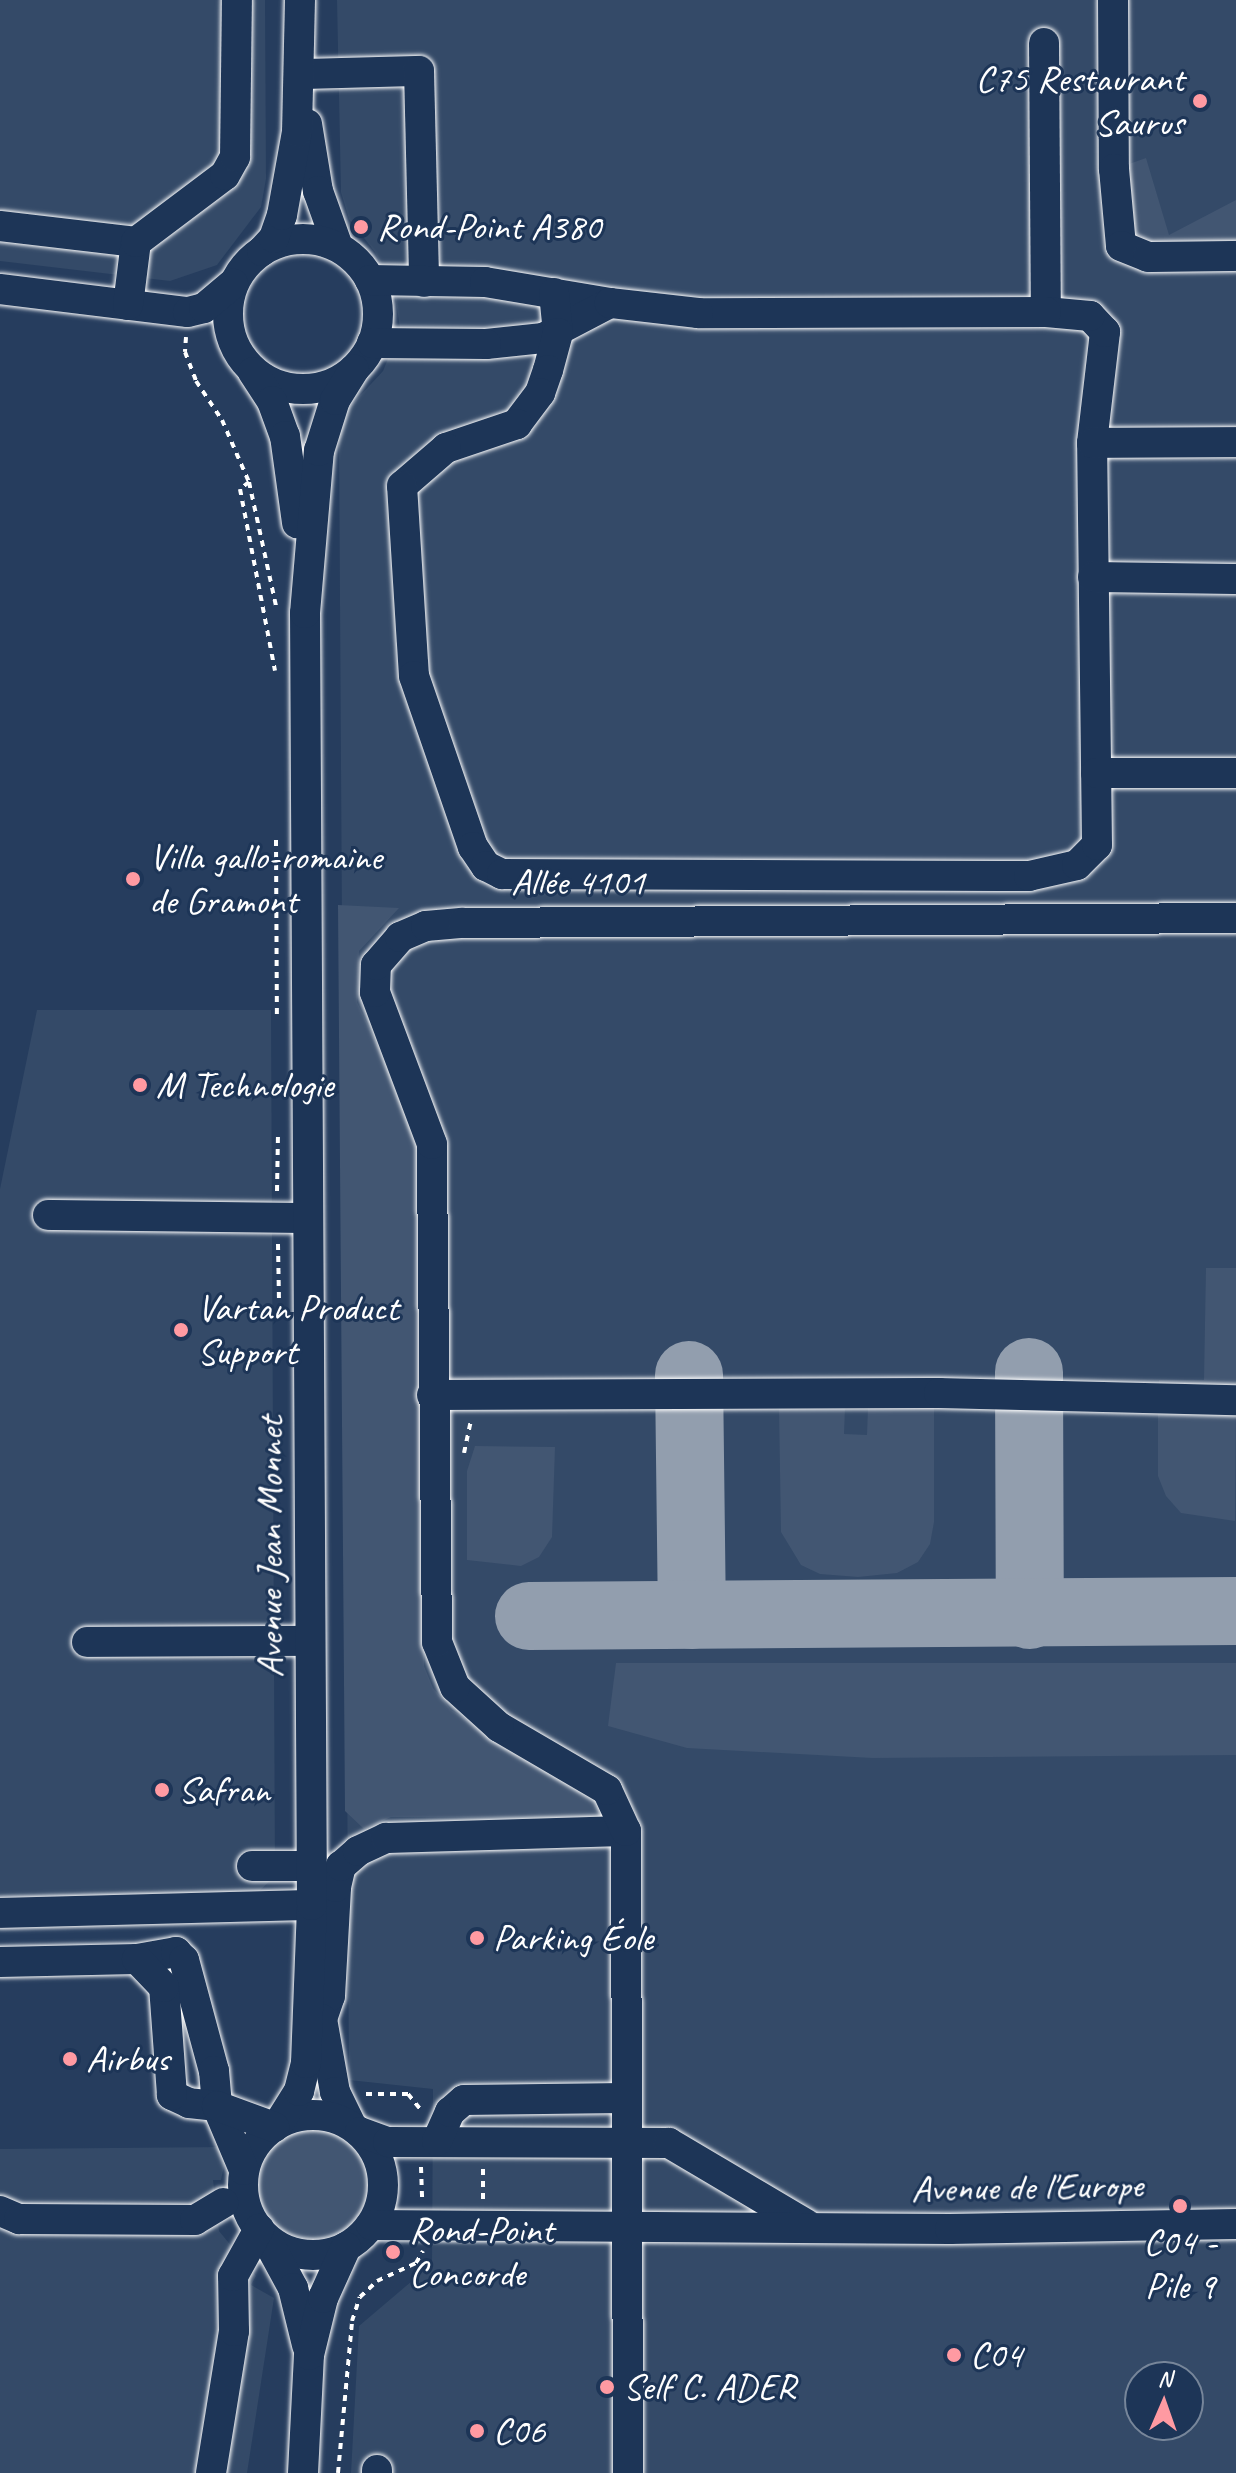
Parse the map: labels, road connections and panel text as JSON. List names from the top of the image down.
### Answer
{
  "streets": {
    "street": ["Allée 4101", "Avenue Jean Monnet", "Avenue de l'Europe"]
  },
  "crossings": [
    ["Avenue Jean Monnet", "Avenue de l'Europe"]
  ],
  "places": [
    "C75 Restaurant Saurus",
    "Rond-Point A380",
    "Villa gallo-romaine de Gramont",
    "M Technologie",
    "Vartan Product Support",
    "Safran",
    "Parking Éole",
    "Airbus",
    "C04 - Pile 9",
    "Rond-Point Concorde",
    "C04",
    "Self C. ADER",
    "C06"
  ],
  "north": "top"
}
